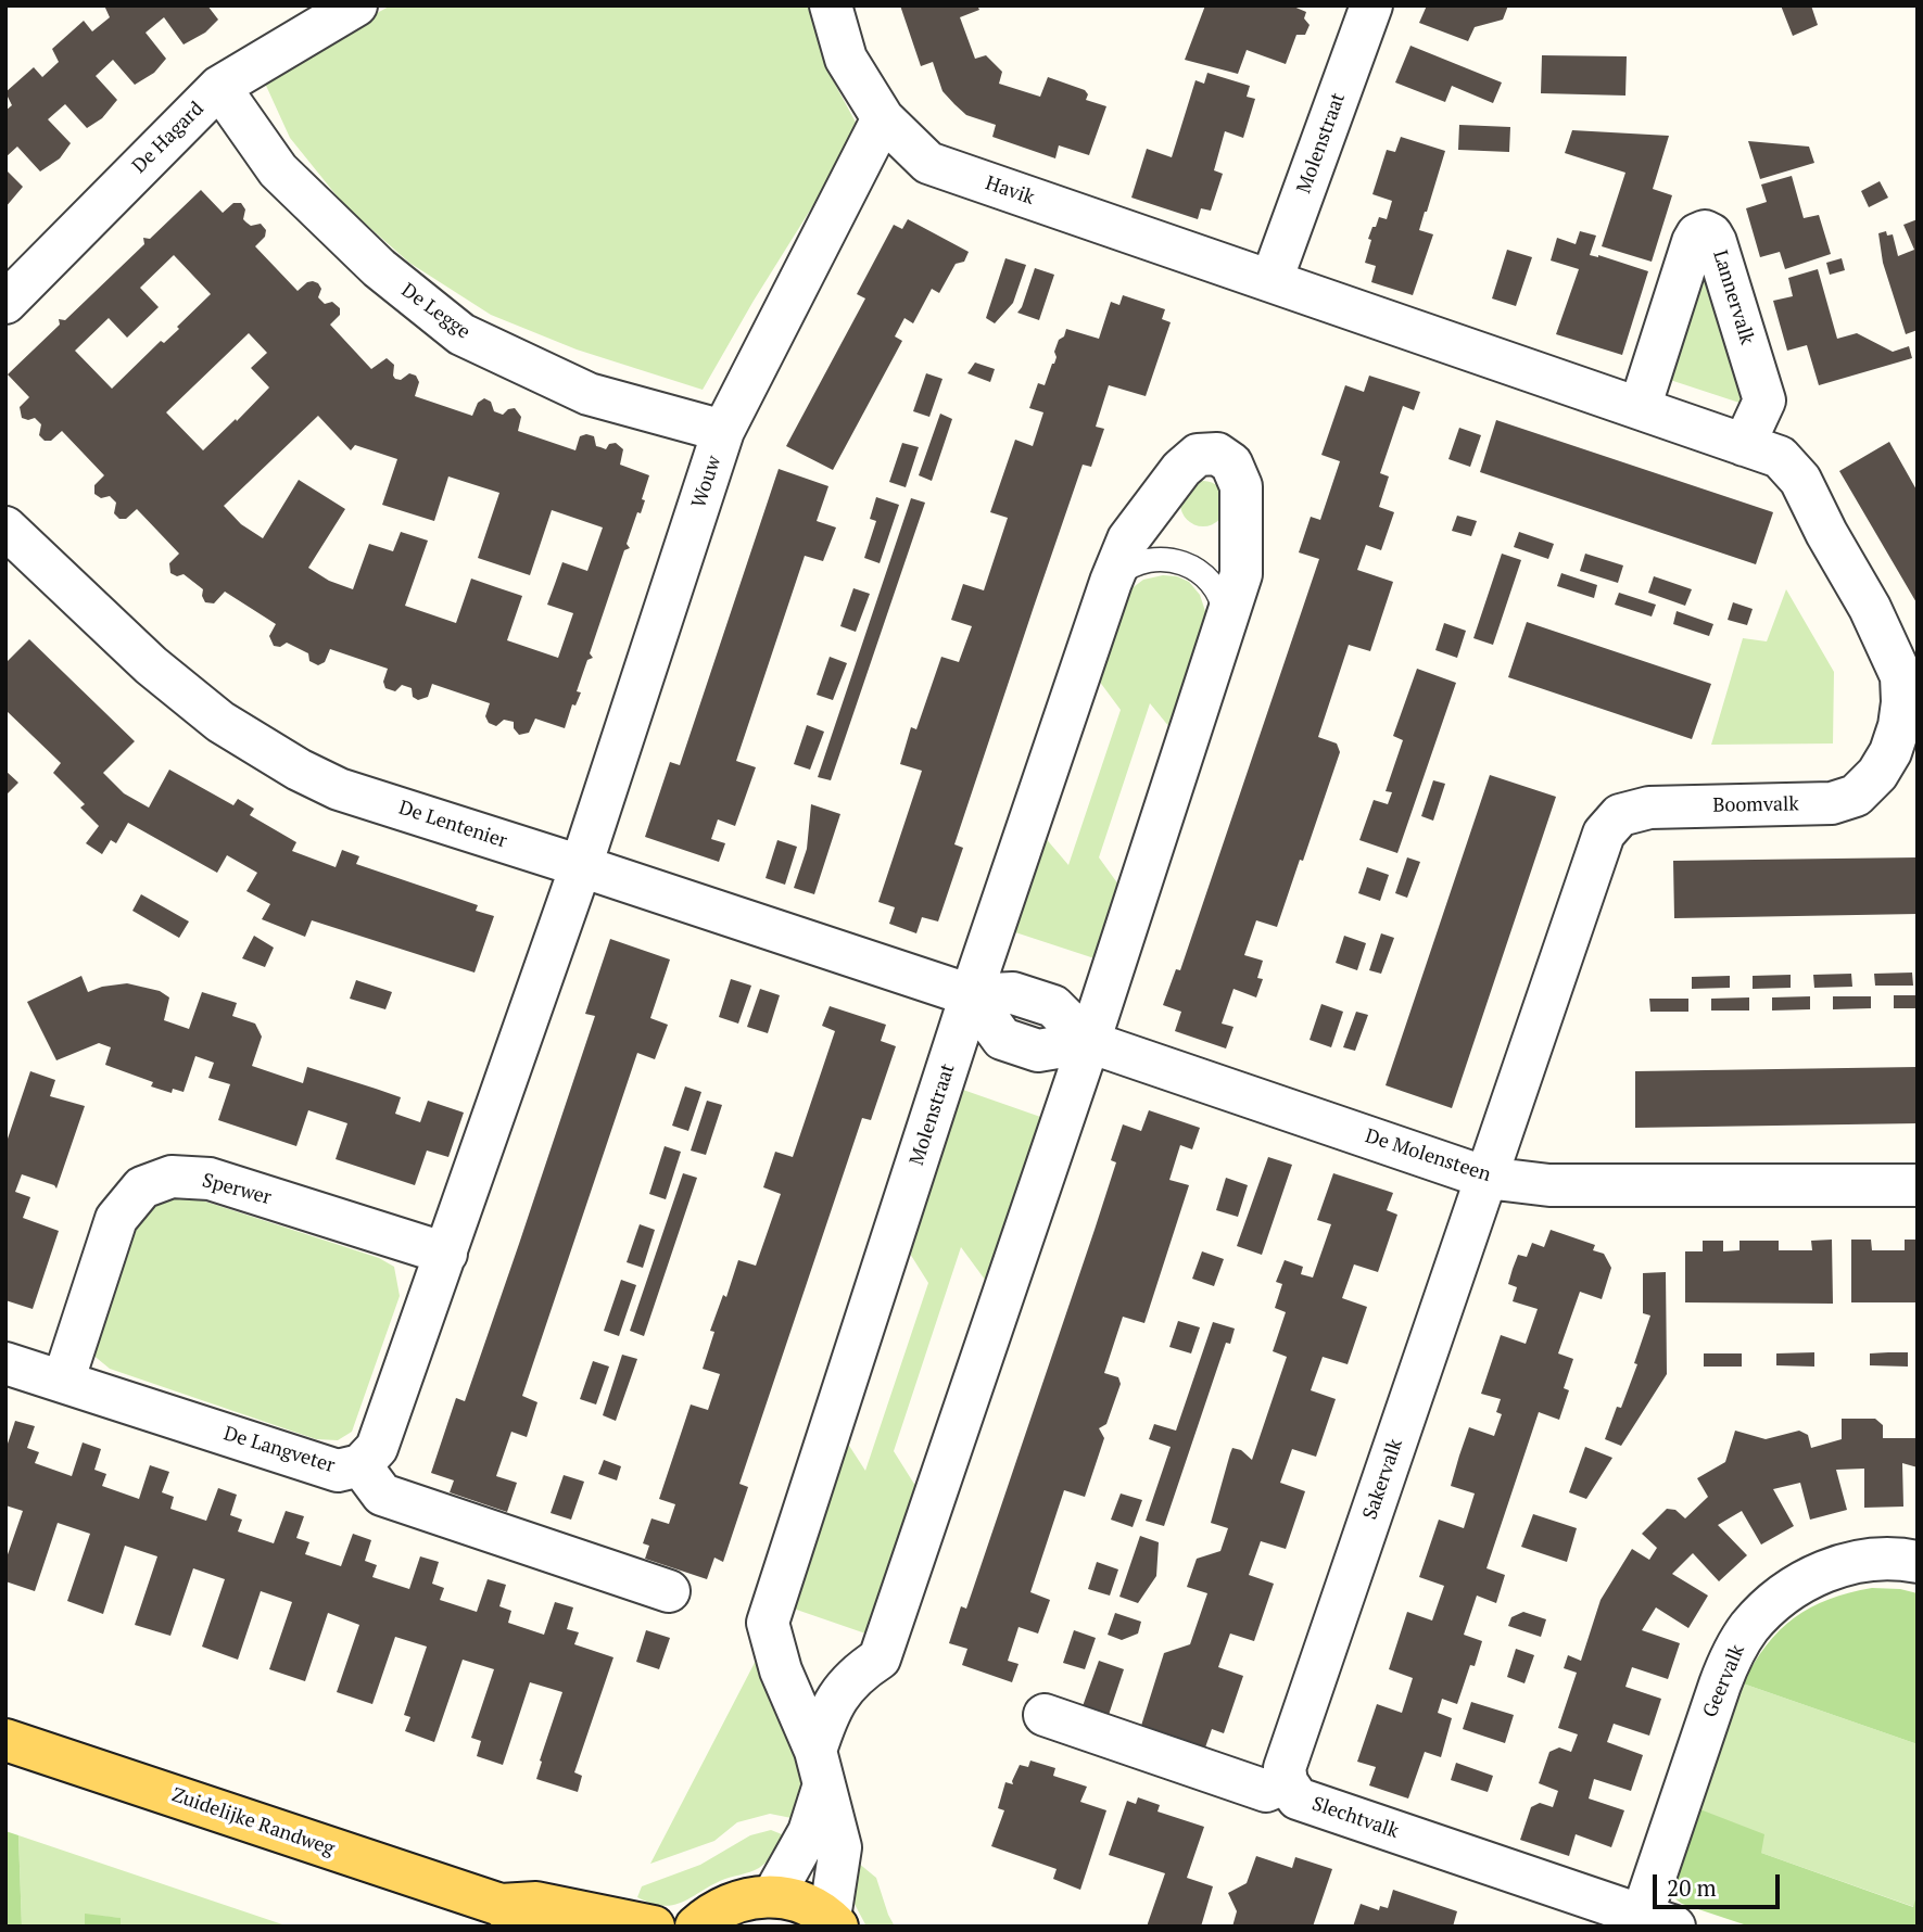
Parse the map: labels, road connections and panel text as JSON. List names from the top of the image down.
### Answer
{
  "streets": {
    "main road": ["Zuidelijke Randweg"],
    "street": [
      "De Hagard",
      "Molenstraat",
      "Havik",
      "Lannervalk",
      "De Legge",
      "Wouw",
      "Boomvalk",
      "De Lentenier",
      "De Molensteen",
      "Sperwer",
      "De Langveter",
      "Sakervalk",
      "Geervalk",
      "Slechtvalk"
    ]
  },
  "crossings": [
    ["De Hagard", "De Legge"],
    ["Molenstraat", "Havik"],
    ["Molenstraat", "De Lentenier"],
    ["Molenstraat", "De Molensteen"],
    ["Havik", "Wouw"],
    ["Lannervalk", "Boomvalk"],
    ["De Legge", "Wouw"],
    ["Wouw", "De Lentenier"],
    ["Boomvalk", "De Molensteen"],
    ["Boomvalk", "Sakervalk"],
    ["De Molensteen", "Sakervalk"],
    ["Sperwer", "De Langveter"],
    ["Sakervalk", "Slechtvalk"],
    ["Geervalk", "Slechtvalk"]
  ],
  "scale_bar": "20 m"
}
